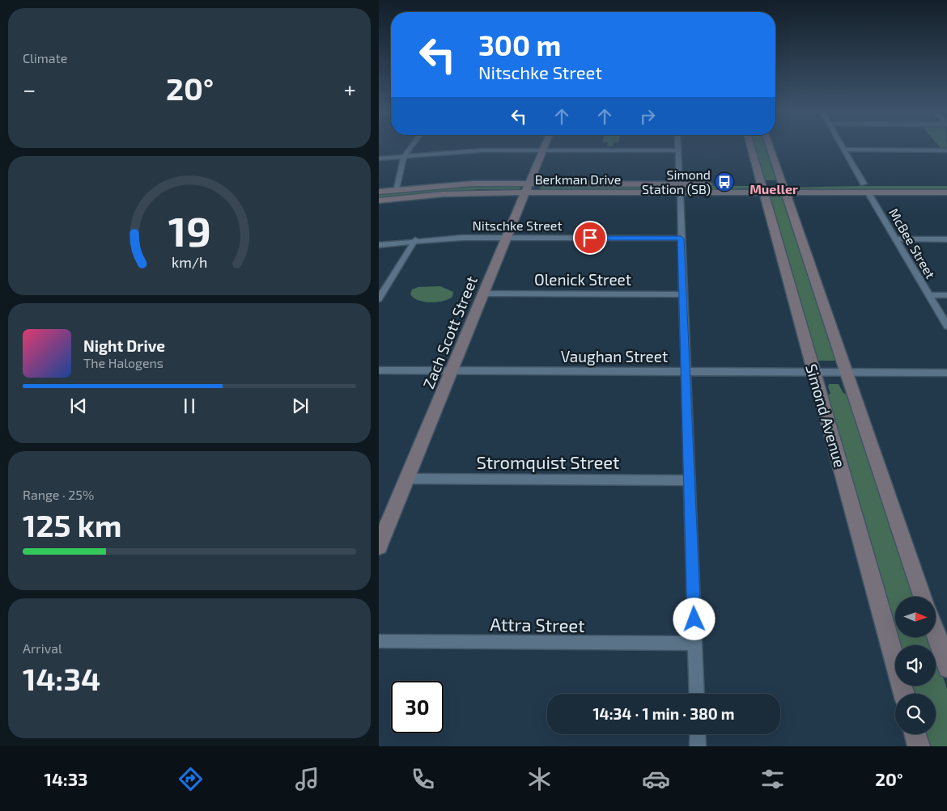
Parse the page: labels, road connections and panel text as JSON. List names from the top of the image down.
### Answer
{
  "streets": {
    "street": [
      "Berkman Drive",
      "Nitschke Street",
      "McBee Street",
      "Olenick Street",
      "Zach Scott Street",
      "Vaughan Street",
      "Simond Avenue",
      "Stromquist Street",
      "Attra Street"
    ]
  },
  "crossings": [
    ["Berkman Drive", "McBee Street"],
    ["Berkman Drive", "Zach Scott Street"],
    ["Berkman Drive", "Simond Avenue"],
    ["Nitschke Street", "Zach Scott Street"],
    ["Olenick Street", "Zach Scott Street"],
    ["Zach Scott Street", "Vaughan Street"],
    ["Zach Scott Street", "Stromquist Street"],
    ["Vaughan Street", "Simond Avenue"]
  ],
  "districts": ["Mueller"],
  "places": {
    "bus stop": ["Simond Station (SB)"]
  },
  "north": "right",
  "page": {
    "tile": [
      "Climate",
      ["Range · 25%", "125 km"],
      ["Arrival", "14:34"]
    ],
    "turn": ["300 m", "Nitschke Street"],
    "heat": ["−", "20°", "+"],
    "song": ["Night Drive", "The Halogens"],
    "limit": "30",
    "trip": "14:34 · 1 min · 380 m",
    "tabs": ["14:33", "20°"],
    "gauge": ["19", "km/h"]
  }
}
